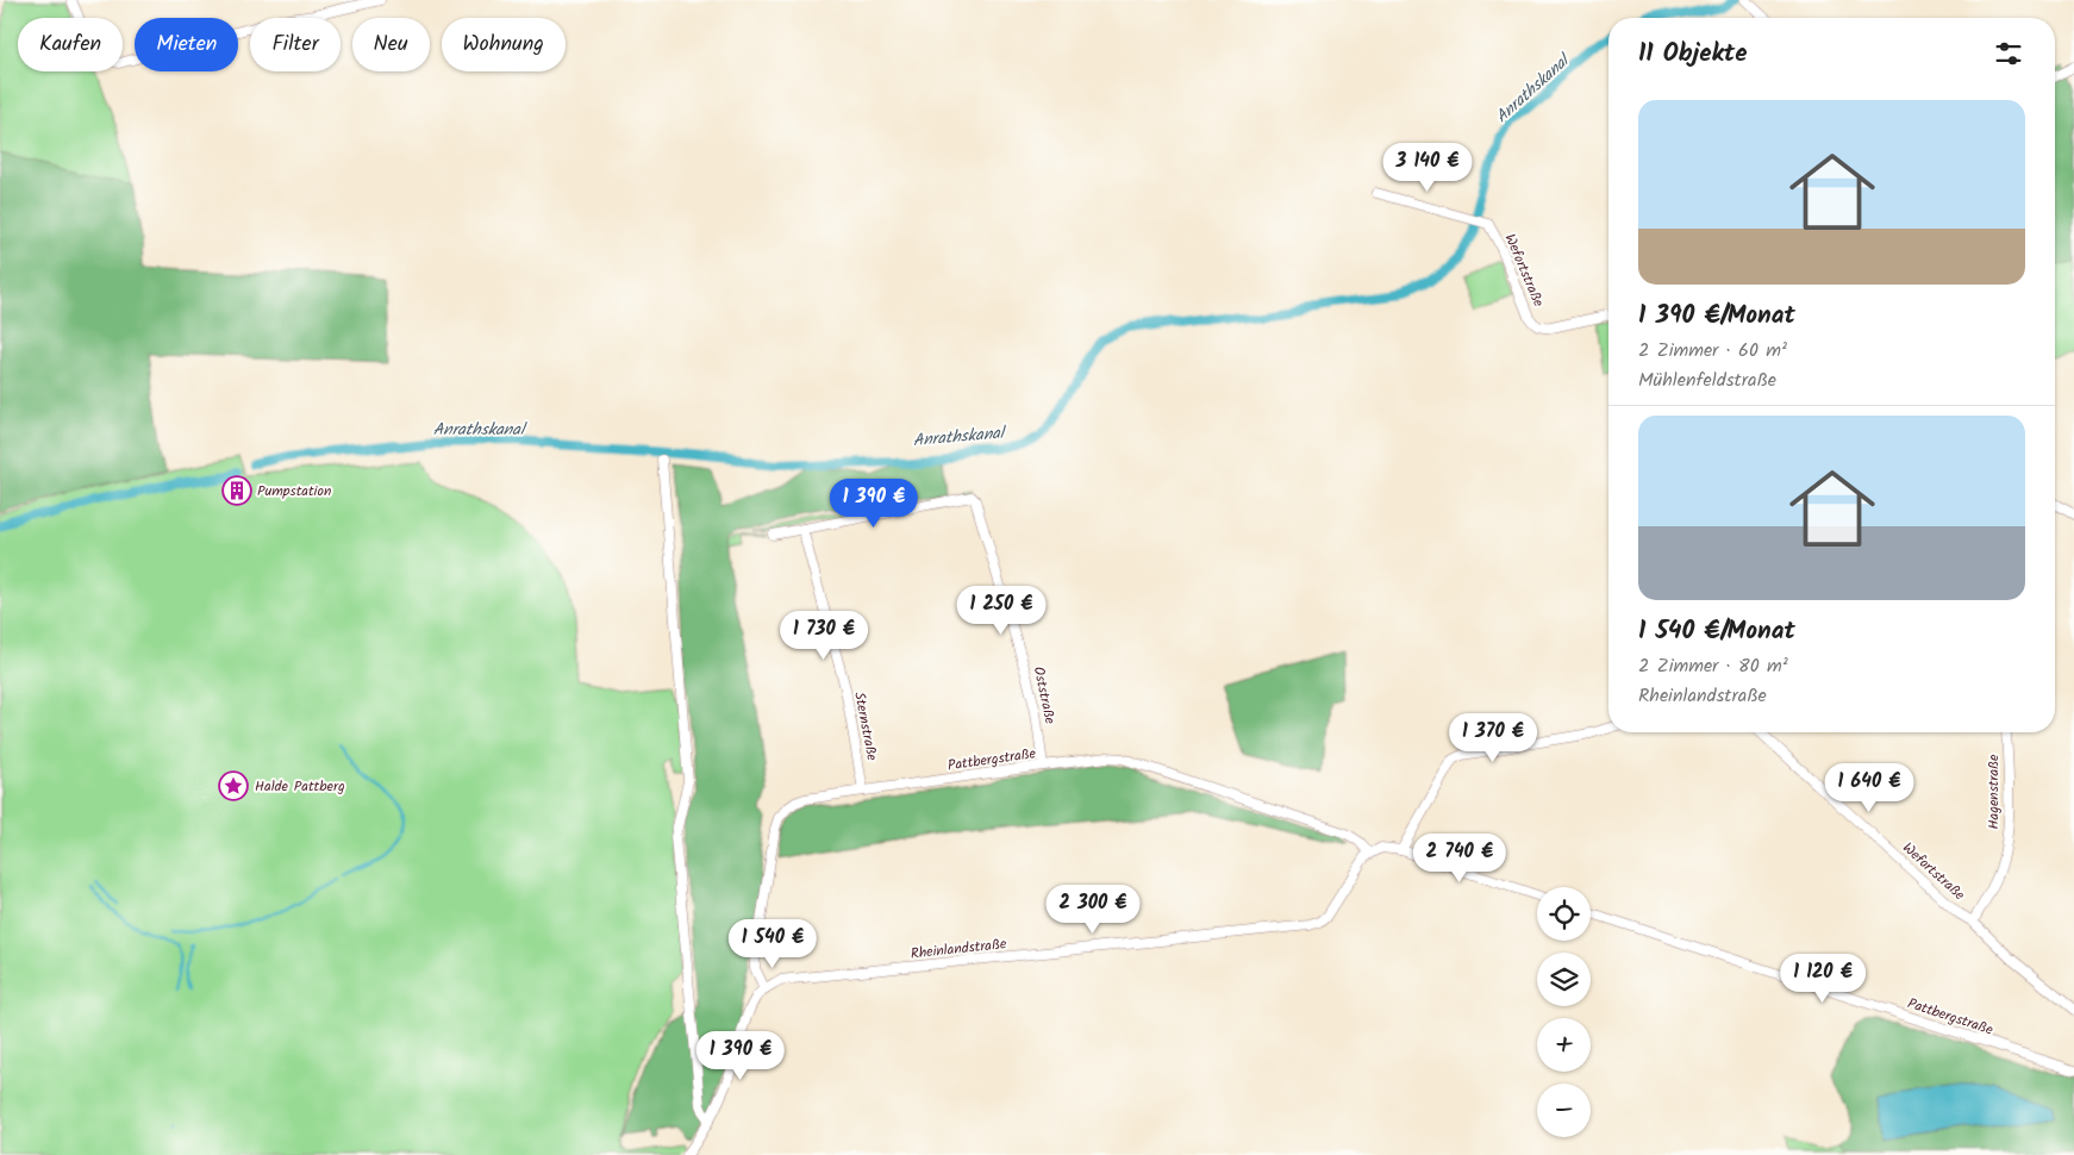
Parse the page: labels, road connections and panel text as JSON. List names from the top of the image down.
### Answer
{
  "streets": {
    "street": [
      "Wefortstraße",
      "Oststraße",
      "Sternstraße",
      "Pattbergstraße",
      "Hagenstraße",
      "Rheinlandstraße"
    ]
  },
  "crossings": [
    ["Wefortstraße", "Hagenstraße"],
    ["Oststraße", "Sternstraße"],
    ["Oststraße", "Pattbergstraße"],
    ["Sternstraße", "Pattbergstraße"],
    ["Pattbergstraße", "Rheinlandstraße"]
  ],
  "water": ["Anrathskanal"],
  "places": {
    "building": ["Pumpstation"],
    "place": ["Halde Pattberg"]
  },
  "page": {
    "chip": [
      "Kaufen",
      "Mieten",
      "Filter",
      "Neu",
      "Wohnung"
    ],
    "heading": "11 Objekte",
    "list": [
      {
        "name": "1 390 €/Monat",
        "note": "2 Zimmer · 60 m² · Mühlenfeldstraße"
      },
      {
        "name": "1 540 €/Monat",
        "note": "2 Zimmer · 80 m² · Rheinlandstraße"
      }
    ],
    "price": [
      "3 140 €",
      "1 390 €",
      "1 250 €",
      "1 730 €",
      "1 370 €",
      "1 640 €",
      "2 740 €",
      "2 300 €",
      "1 540 €",
      "1 120 €",
      "1 390 €"
    ],
    "map_buttons": ["+", "−"]
  }
}
